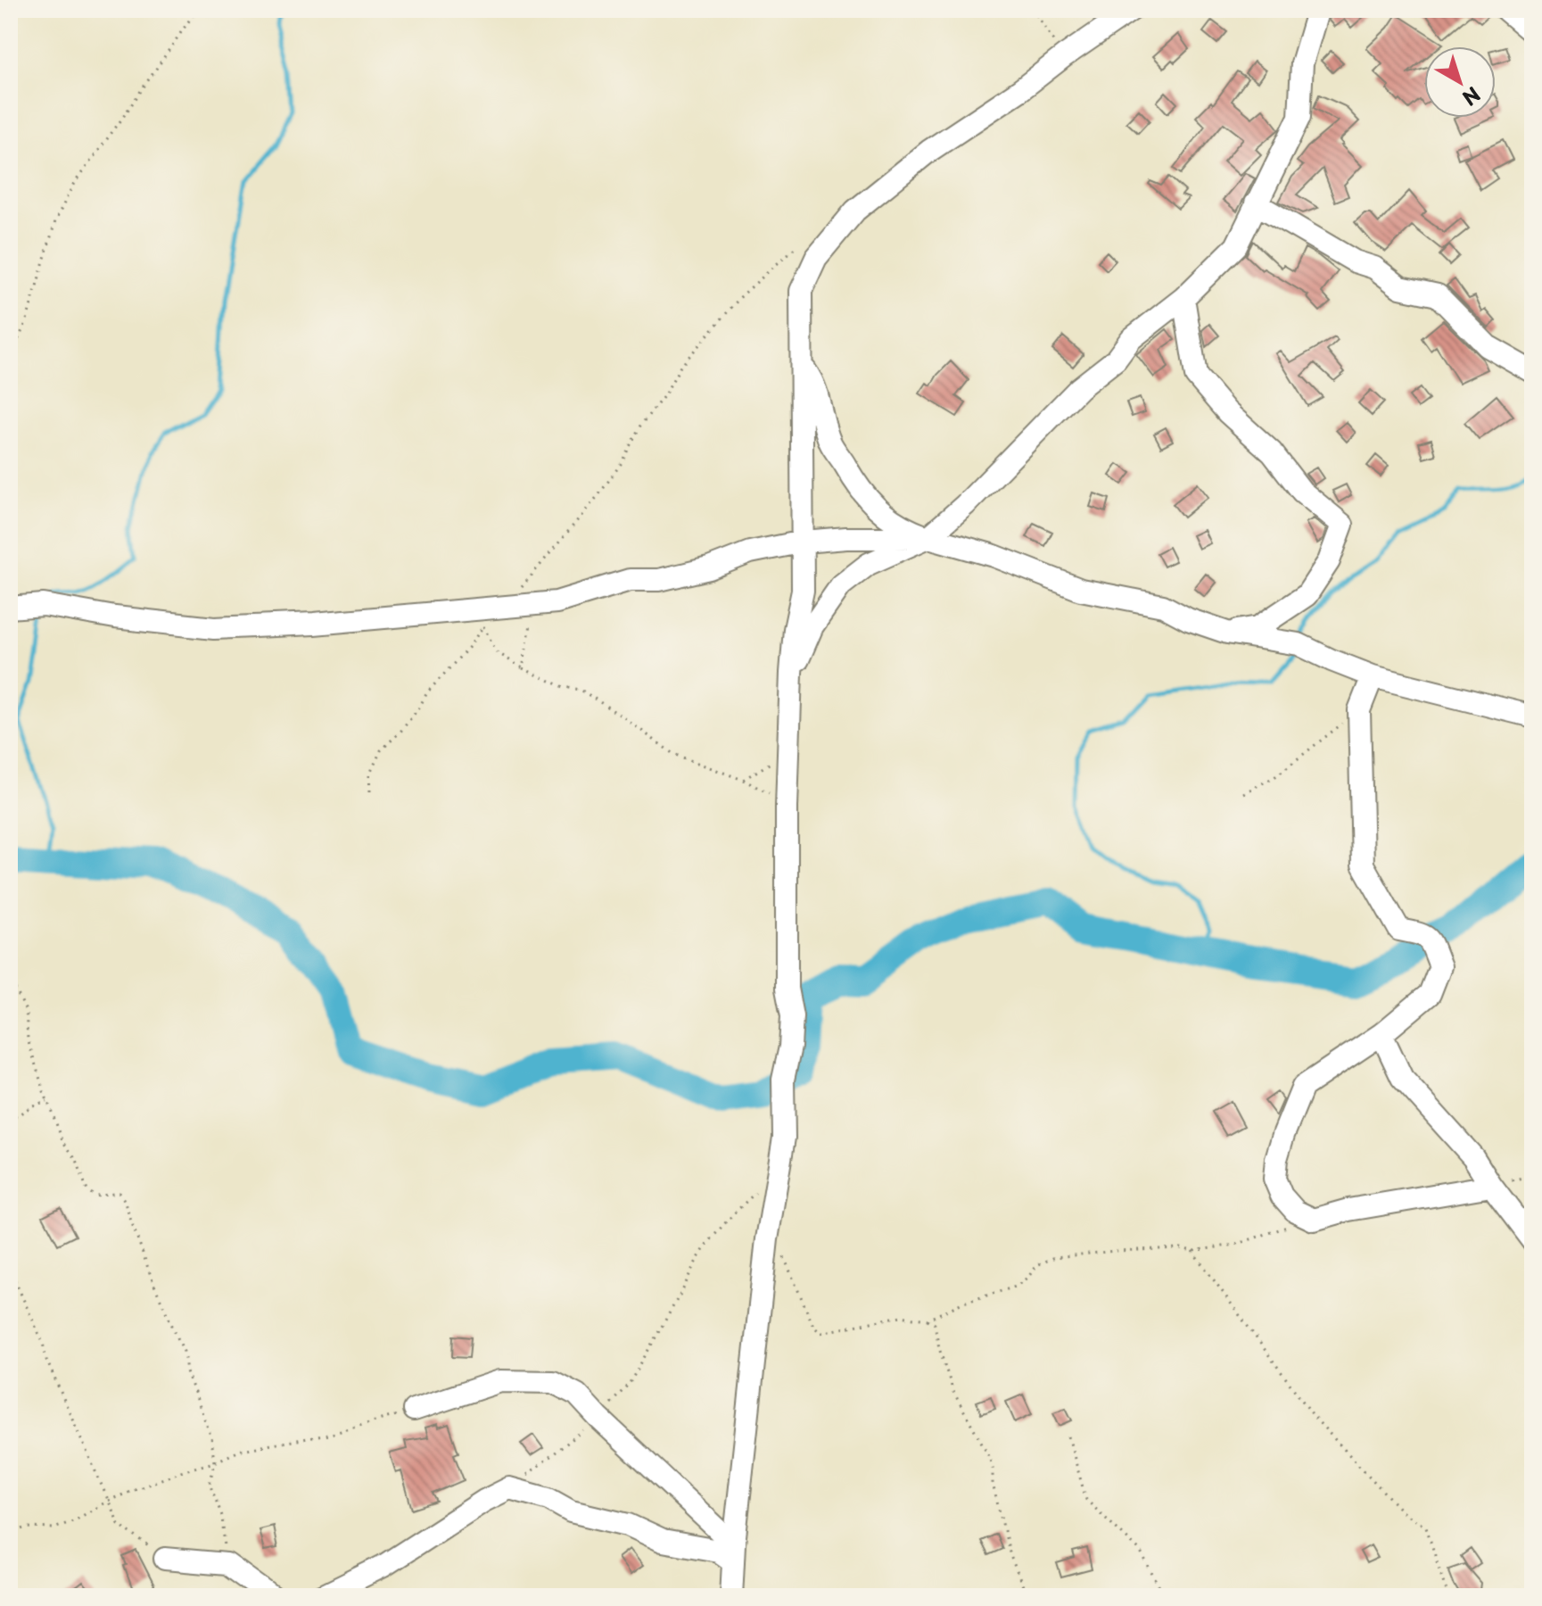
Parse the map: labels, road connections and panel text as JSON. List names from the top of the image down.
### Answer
{
  "north": "bottom right"
}
